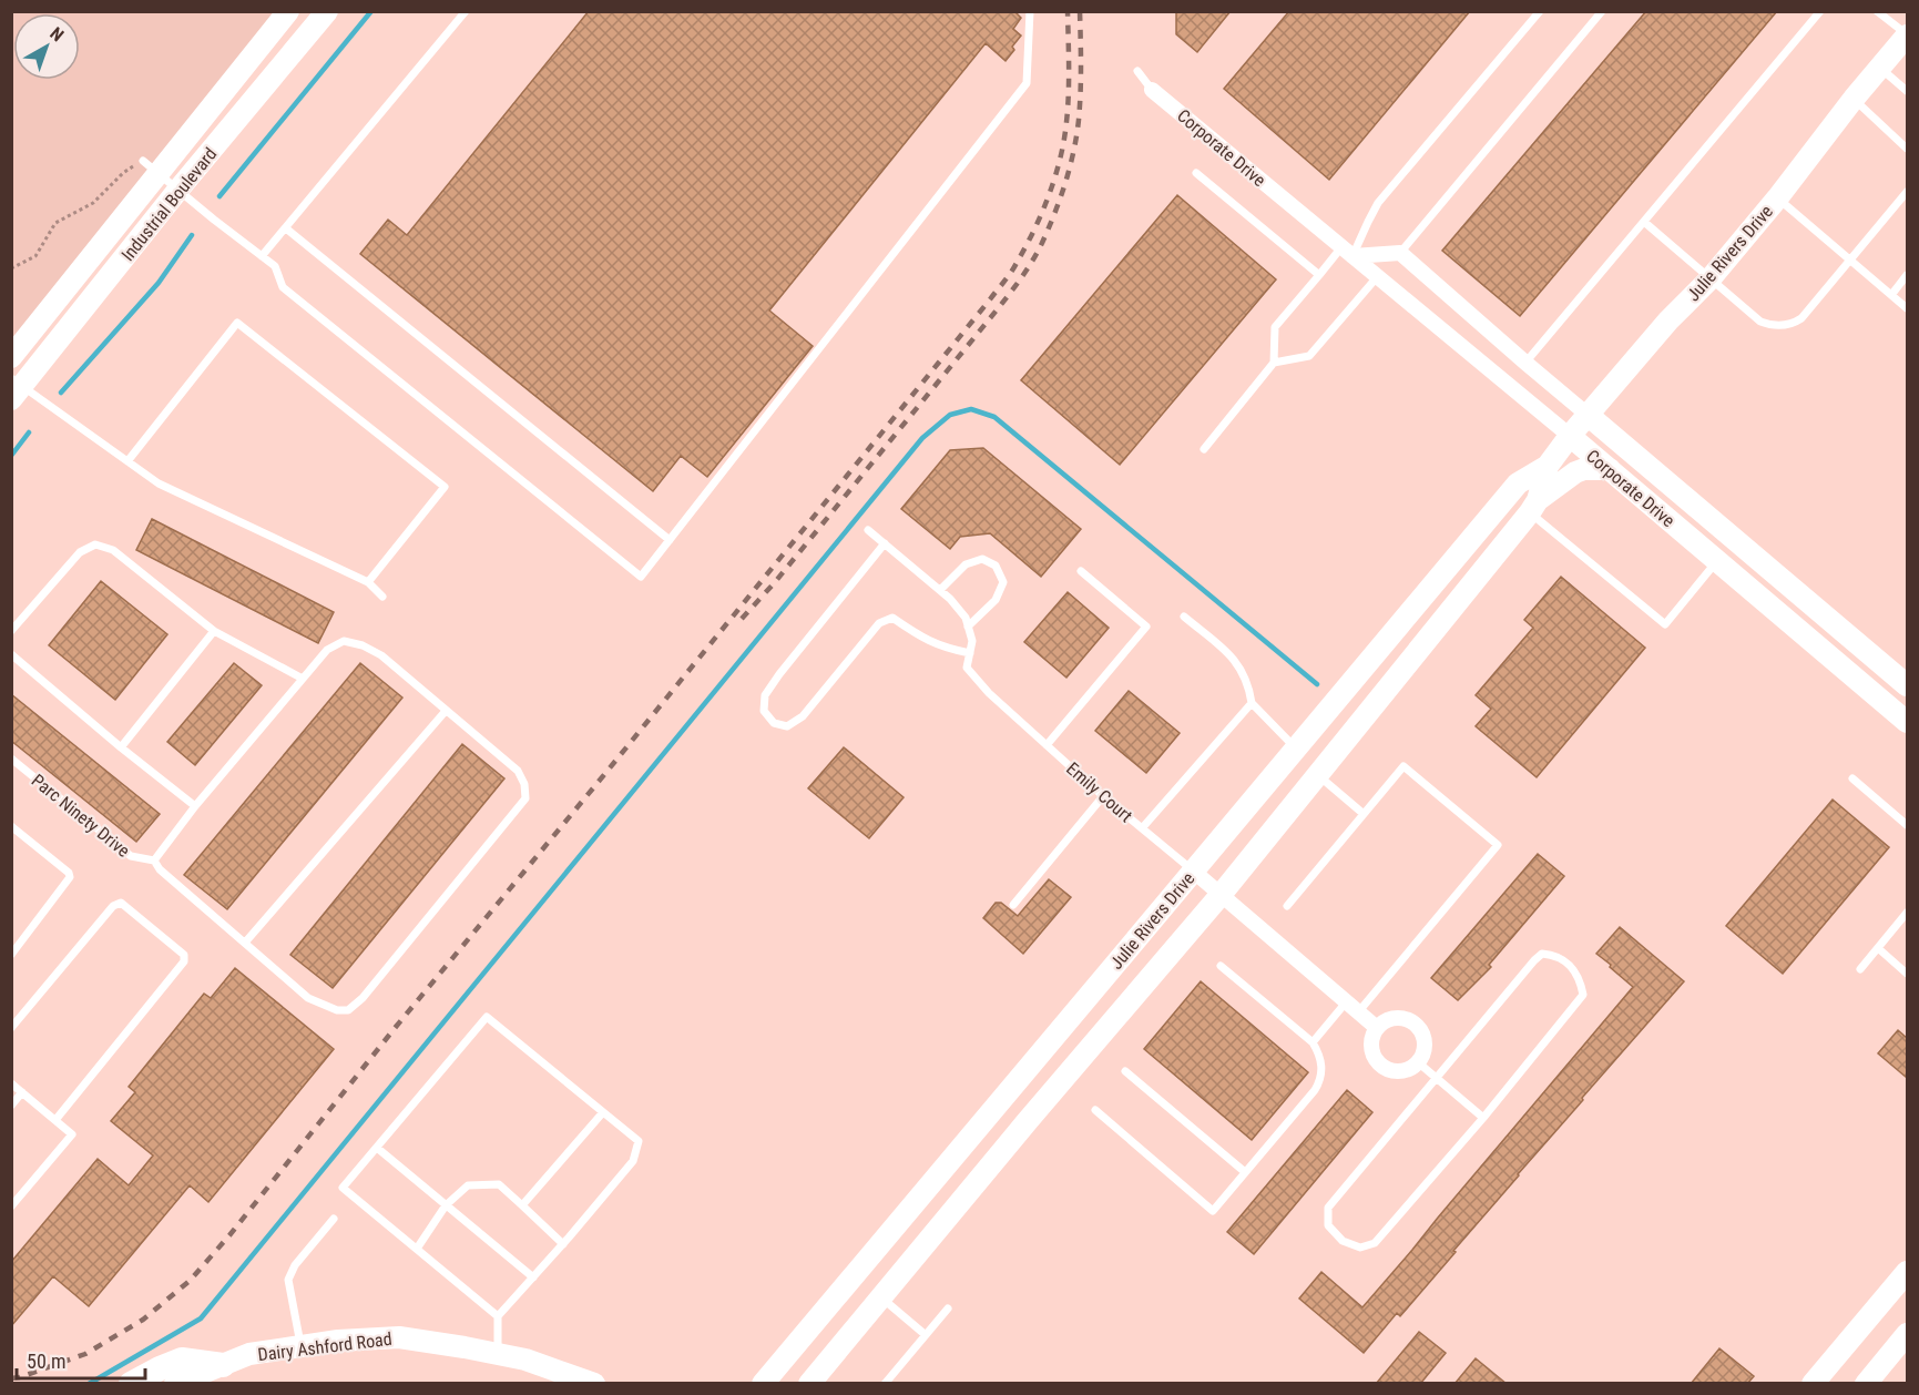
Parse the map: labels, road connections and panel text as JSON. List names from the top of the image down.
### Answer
{
  "streets": {
    "street": [
      "Corporate Drive",
      "Industrial Boulevard",
      "Julie Rivers Drive",
      "Emily Court",
      "Dairy Ashford Road"
    ],
    "lane": ["Parc Ninety Drive"]
  },
  "crossings": [
    ["Corporate Drive", "Julie Rivers Drive"],
    ["Julie Rivers Drive", "Emily Court"]
  ],
  "scale_bar": "50 m",
  "north": "top right"
}
